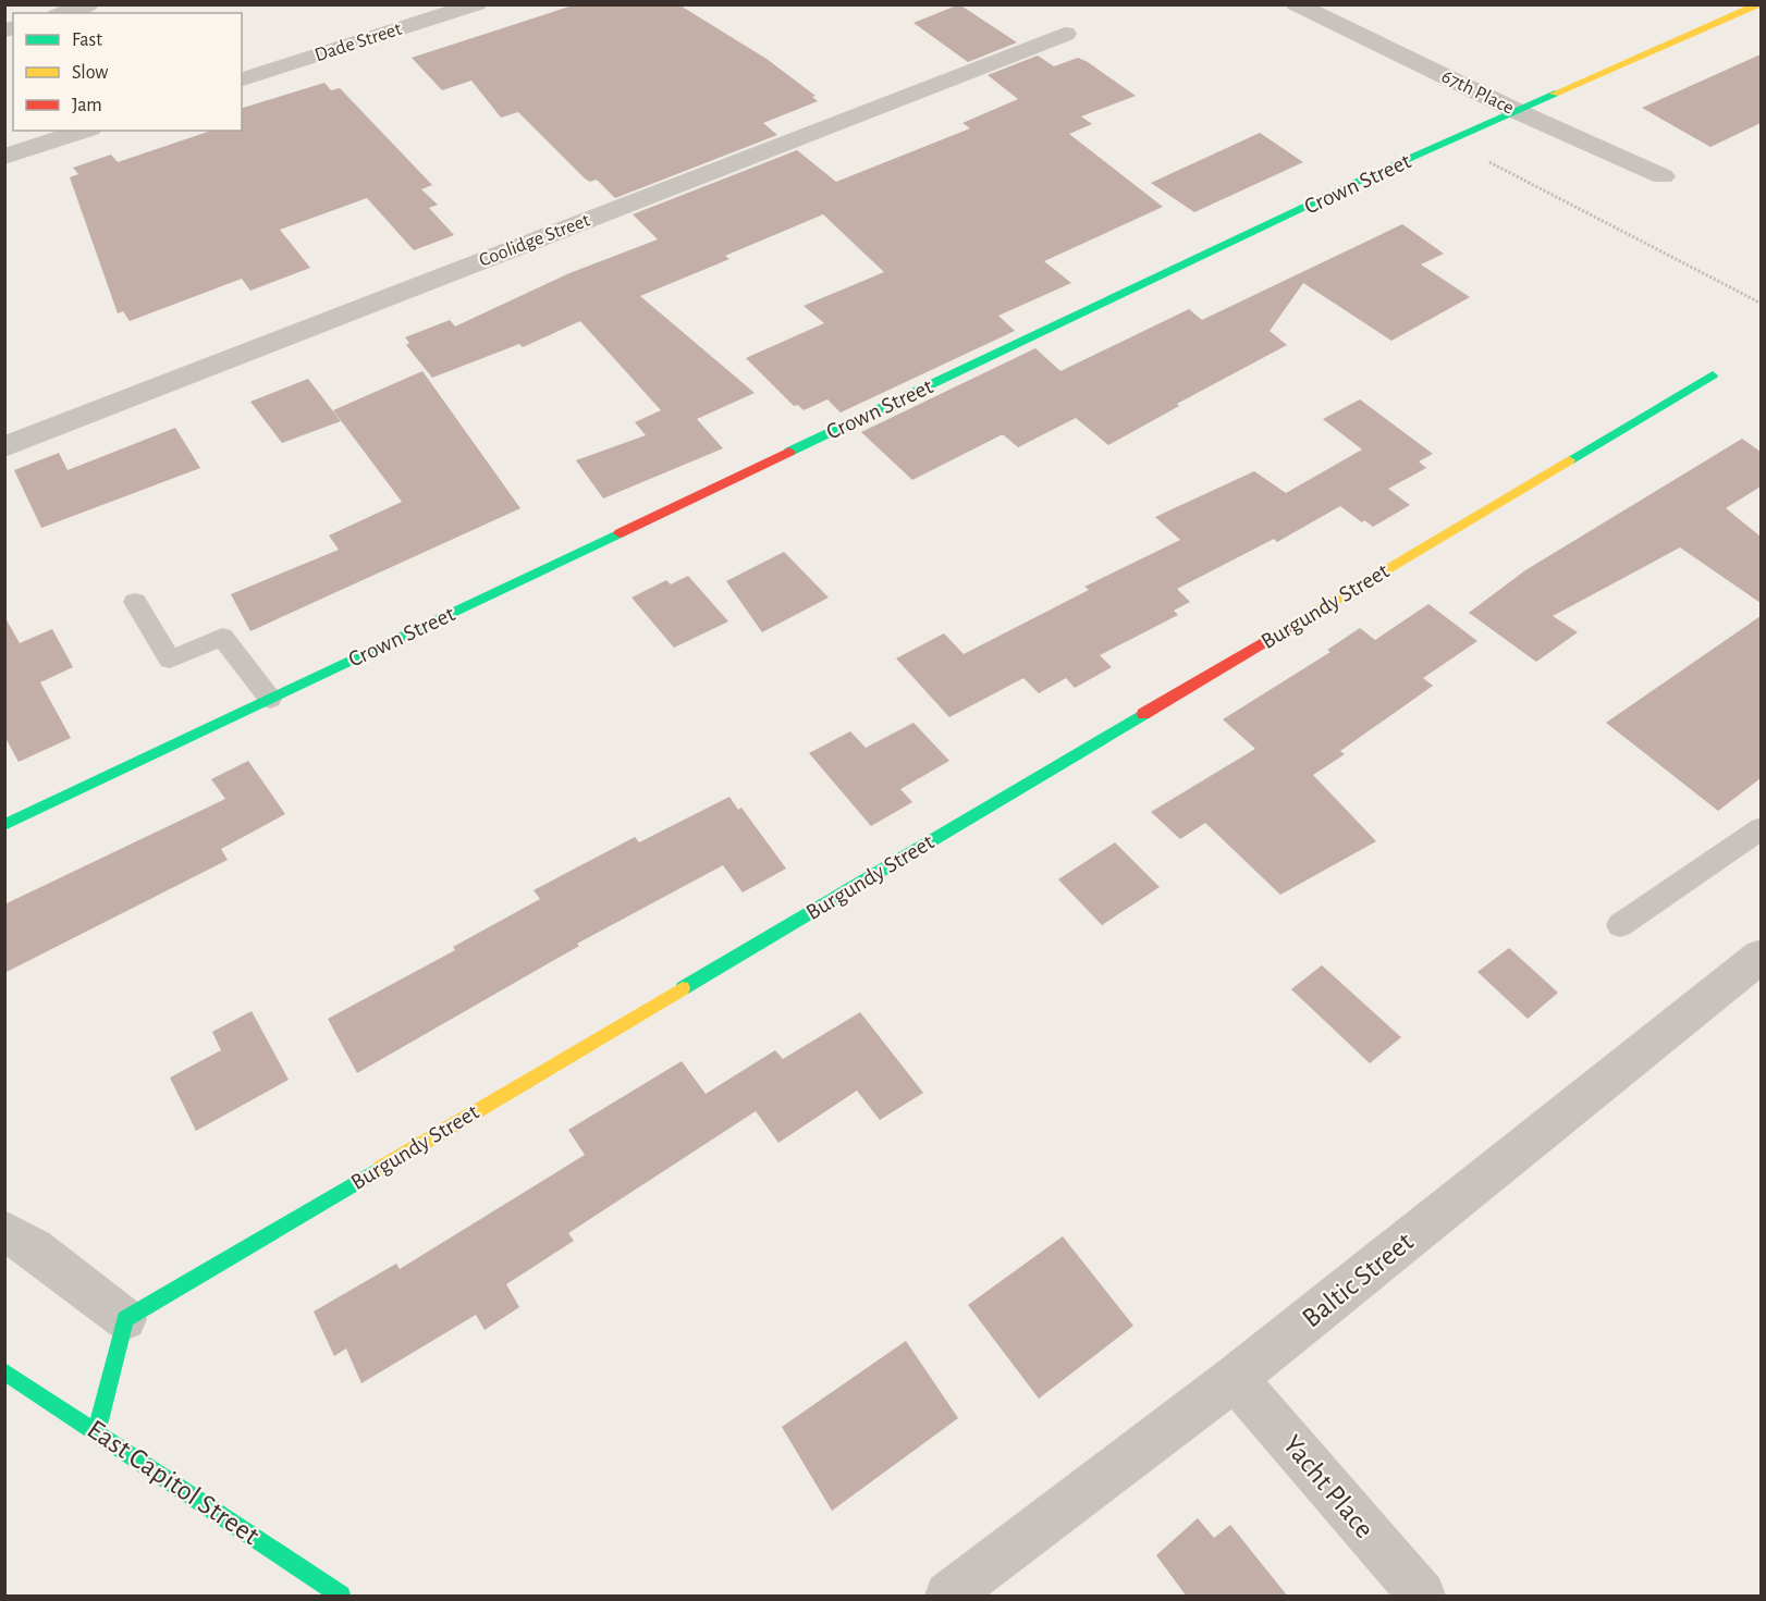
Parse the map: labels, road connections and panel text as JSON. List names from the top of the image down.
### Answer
{
  "streets": {
    "street": [
      "Dade Street",
      "67th Place",
      "Crown Street",
      "Coolidge Street",
      "Burgundy Street",
      "Baltic Street",
      "East Capitol Street",
      "Yacht Place"
    ]
  },
  "crossings": [
    ["67th Place", "Crown Street"],
    ["Baltic Street", "Yacht Place"]
  ],
  "legend": ["Fast", "Slow", "Jam"]
}
